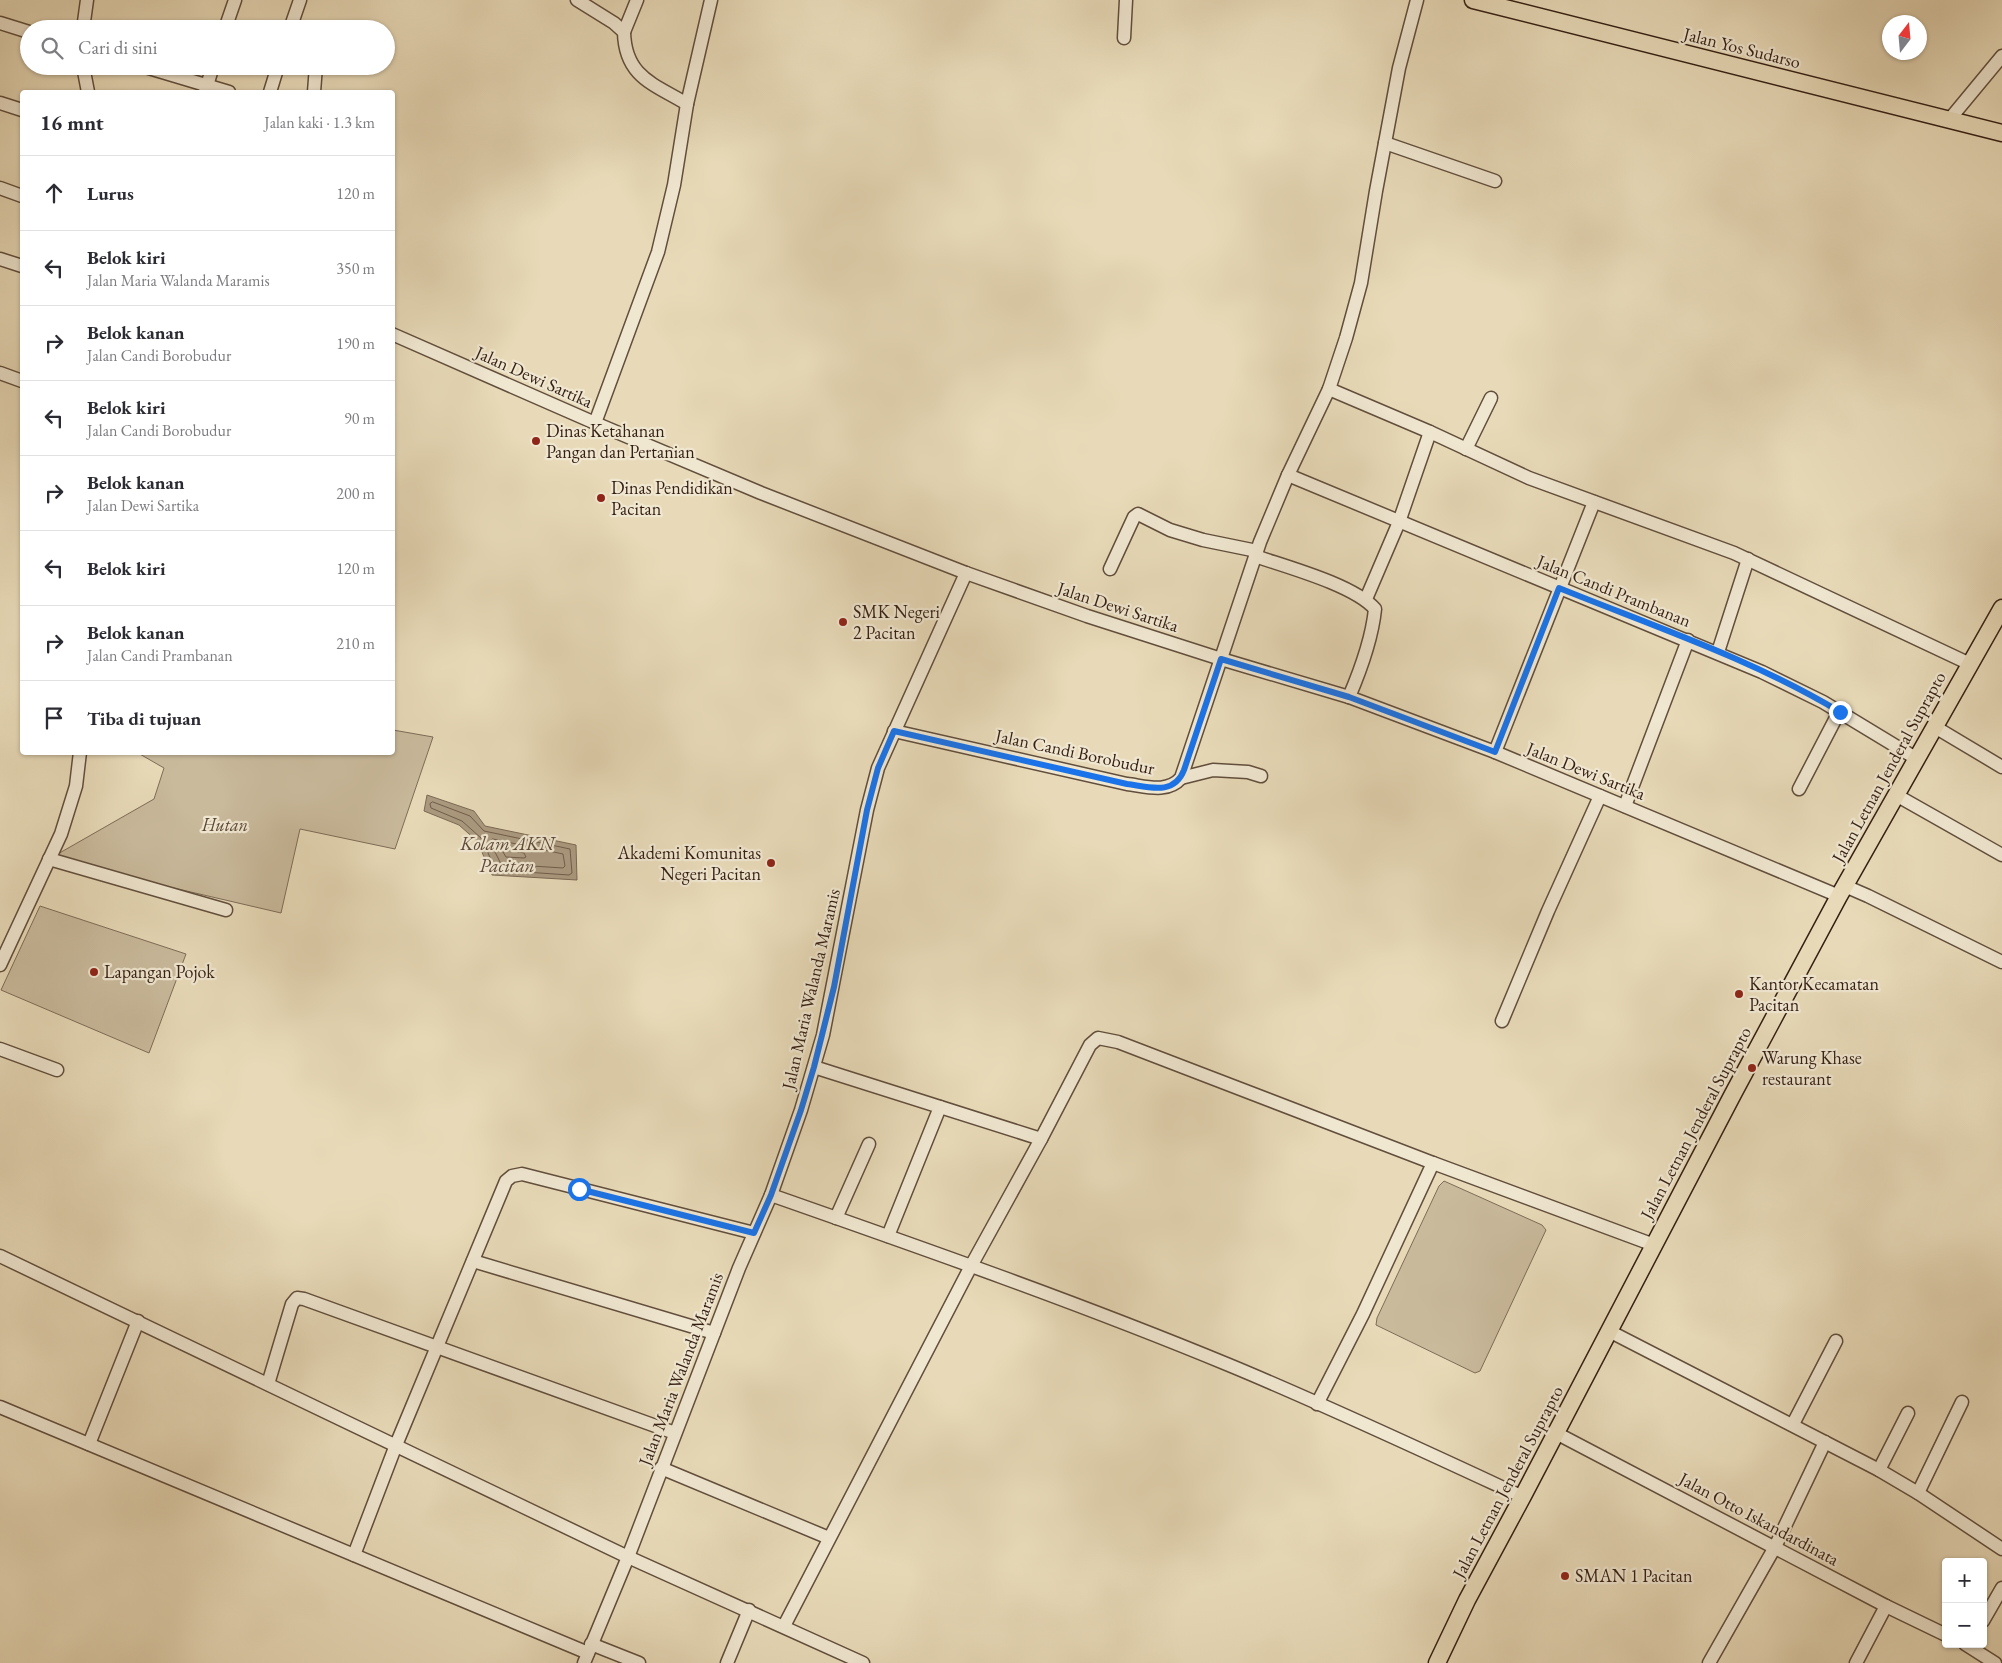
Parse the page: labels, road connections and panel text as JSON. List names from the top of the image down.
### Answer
{
  "streets": {
    "main road": ["Jalan Yos Sudarso", "Jalan Letnan Jenderal Suprapto"],
    "street": [
      "Jalan Dewi Sartika",
      "Jalan Candi Prambanan",
      "Jalan Candi Borobudur",
      "Jalan Maria Walanda Maramis",
      "Jalan Otto Iskandardinata"
    ]
  },
  "crossings": [
    ["Jalan Dewi Sartika", "Jalan Letnan Jenderal Suprapto"],
    ["Jalan Dewi Sartika", "Jalan Maria Walanda Maramis"],
    ["Jalan Candi Prambanan", "Jalan Letnan Jenderal Suprapto"],
    ["Jalan Candi Borobudur", "Jalan Maria Walanda Maramis"],
    ["Jalan Letnan Jenderal Suprapto", "Jalan Otto Iskandardinata"]
  ],
  "water": ["Kolam AKN Pacitan"],
  "parks": ["Hutan"],
  "places": [
    "Dinas Ketahanan Pangan dan Pertanian",
    "Dinas Pendidikan Pacitan",
    "SMK Negeri 2 Pacitan",
    "Akademi Komunitas Negeri Pacitan",
    "Lapangan Pojok",
    "Kantor Kecamatan Pacitan",
    "Warung Khase restaurant",
    "SMAN 1 Pacitan"
  ],
  "north": "top",
  "page": {
    "search": "Cari di sini",
    "heading": ["16 mnt", "Jalan kaki · 1.3 km"],
    "list": [
      ["Lurus", "120 m"],
      ["Belok kiri", "Jalan Maria Walanda Maramis", "350 m"],
      ["Belok kanan", "Jalan Candi Borobudur", "190 m"],
      ["Belok kiri", "Jalan Candi Borobudur", "90 m"],
      ["Belok kanan", "Jalan Dewi Sartika", "200 m"],
      ["Belok kiri", "120 m"],
      ["Belok kanan", "Jalan Candi Prambanan", "210 m"],
      "Tiba di tujuan"
    ],
    "map_buttons": ["+", "−"]
  }
}
